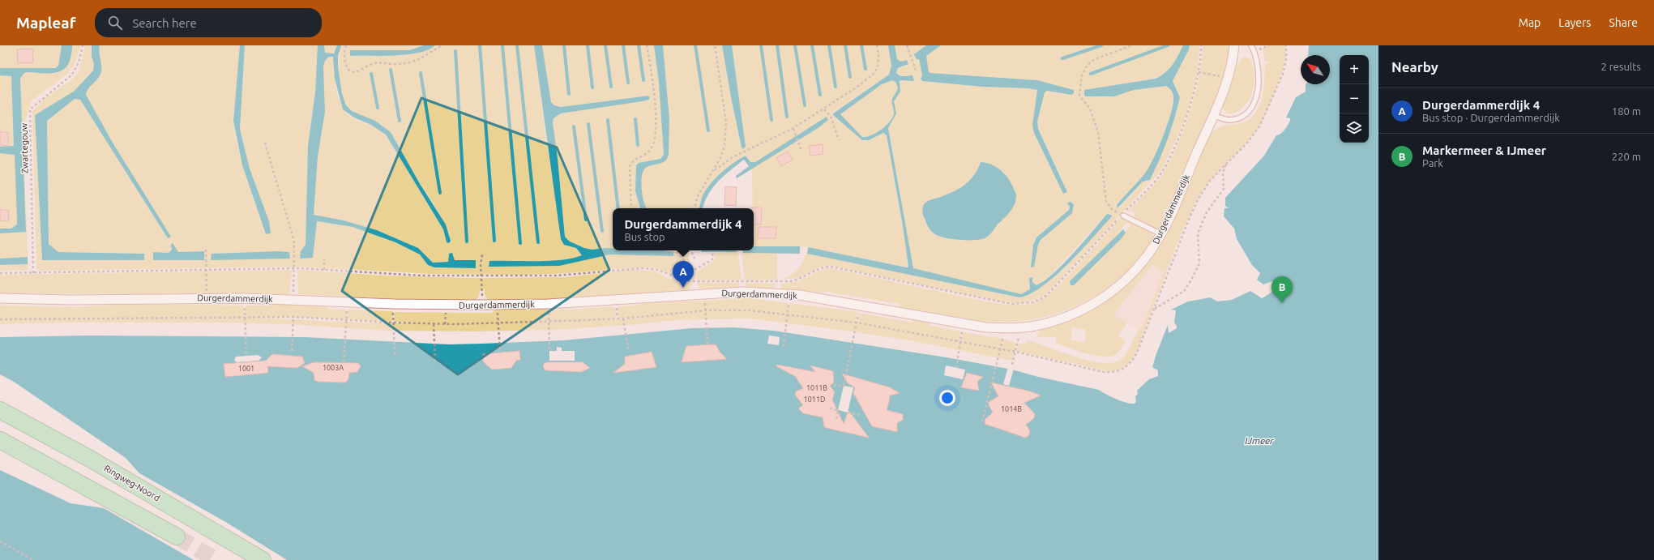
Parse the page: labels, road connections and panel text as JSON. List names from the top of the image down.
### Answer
{
  "streets": {
    "highway": ["Ringweg-Noord"],
    "street": ["Durgerdammerdijk"],
    "path": ["Zwartegouw"]
  },
  "water": ["IJmeer"],
  "house_numbers": [
    "1003A",
    "1001",
    "1011B",
    "1011D",
    "1014B"
  ],
  "north": "top left",
  "page": {
    "header": "Mapleaf",
    "search": "Search here",
    "nav": ["Map", "Layers", "Share"],
    "heading": ["Nearby", "2 results"],
    "map_buttons": ["+", "−"],
    "list": [
      {
        "mark": "A",
        "name": "Durgerdammerdijk 4",
        "note": "Bus stop · Durgerdammerdijk",
        "value": "180 m"
      },
      {
        "mark": "B",
        "name": "Markermeer & IJmeer",
        "note": "Park",
        "value": "220 m"
      }
    ],
    "popup": ["Durgerdammerdijk 4", "Bus stop"],
    "pins": ["A", "B"]
  }
}
